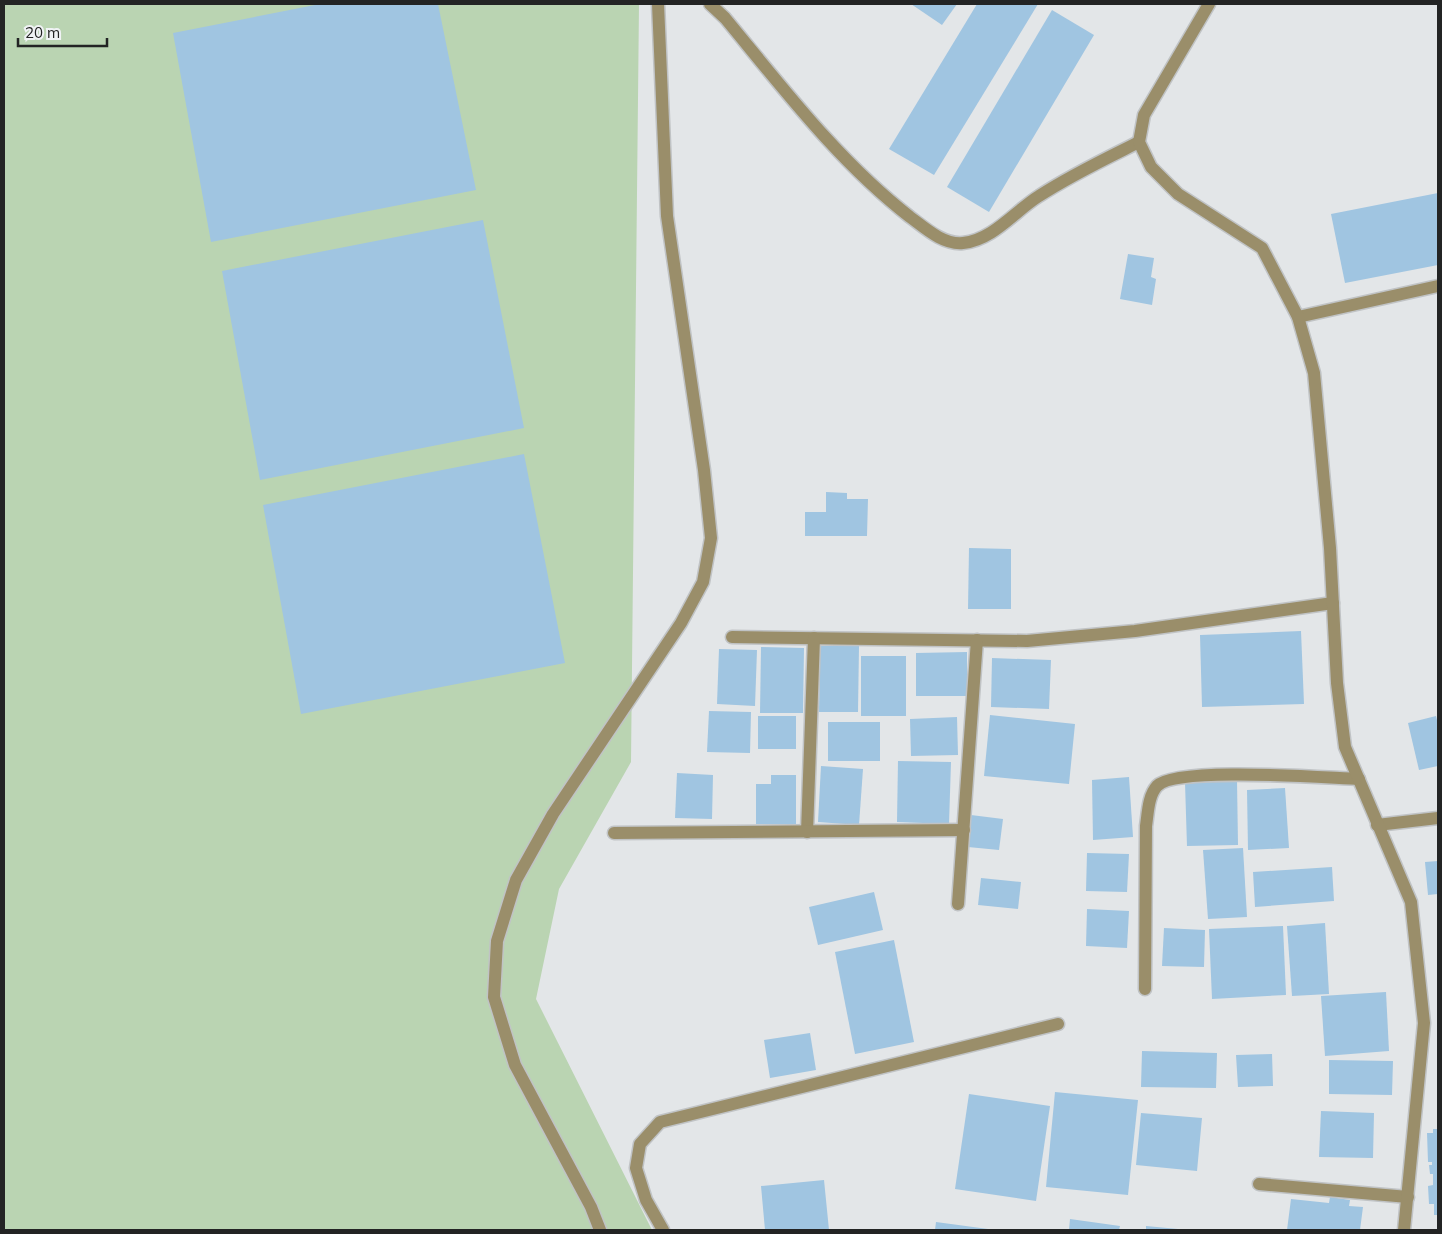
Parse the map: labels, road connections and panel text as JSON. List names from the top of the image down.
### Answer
{
  "scale_bar": "20 m"
}
